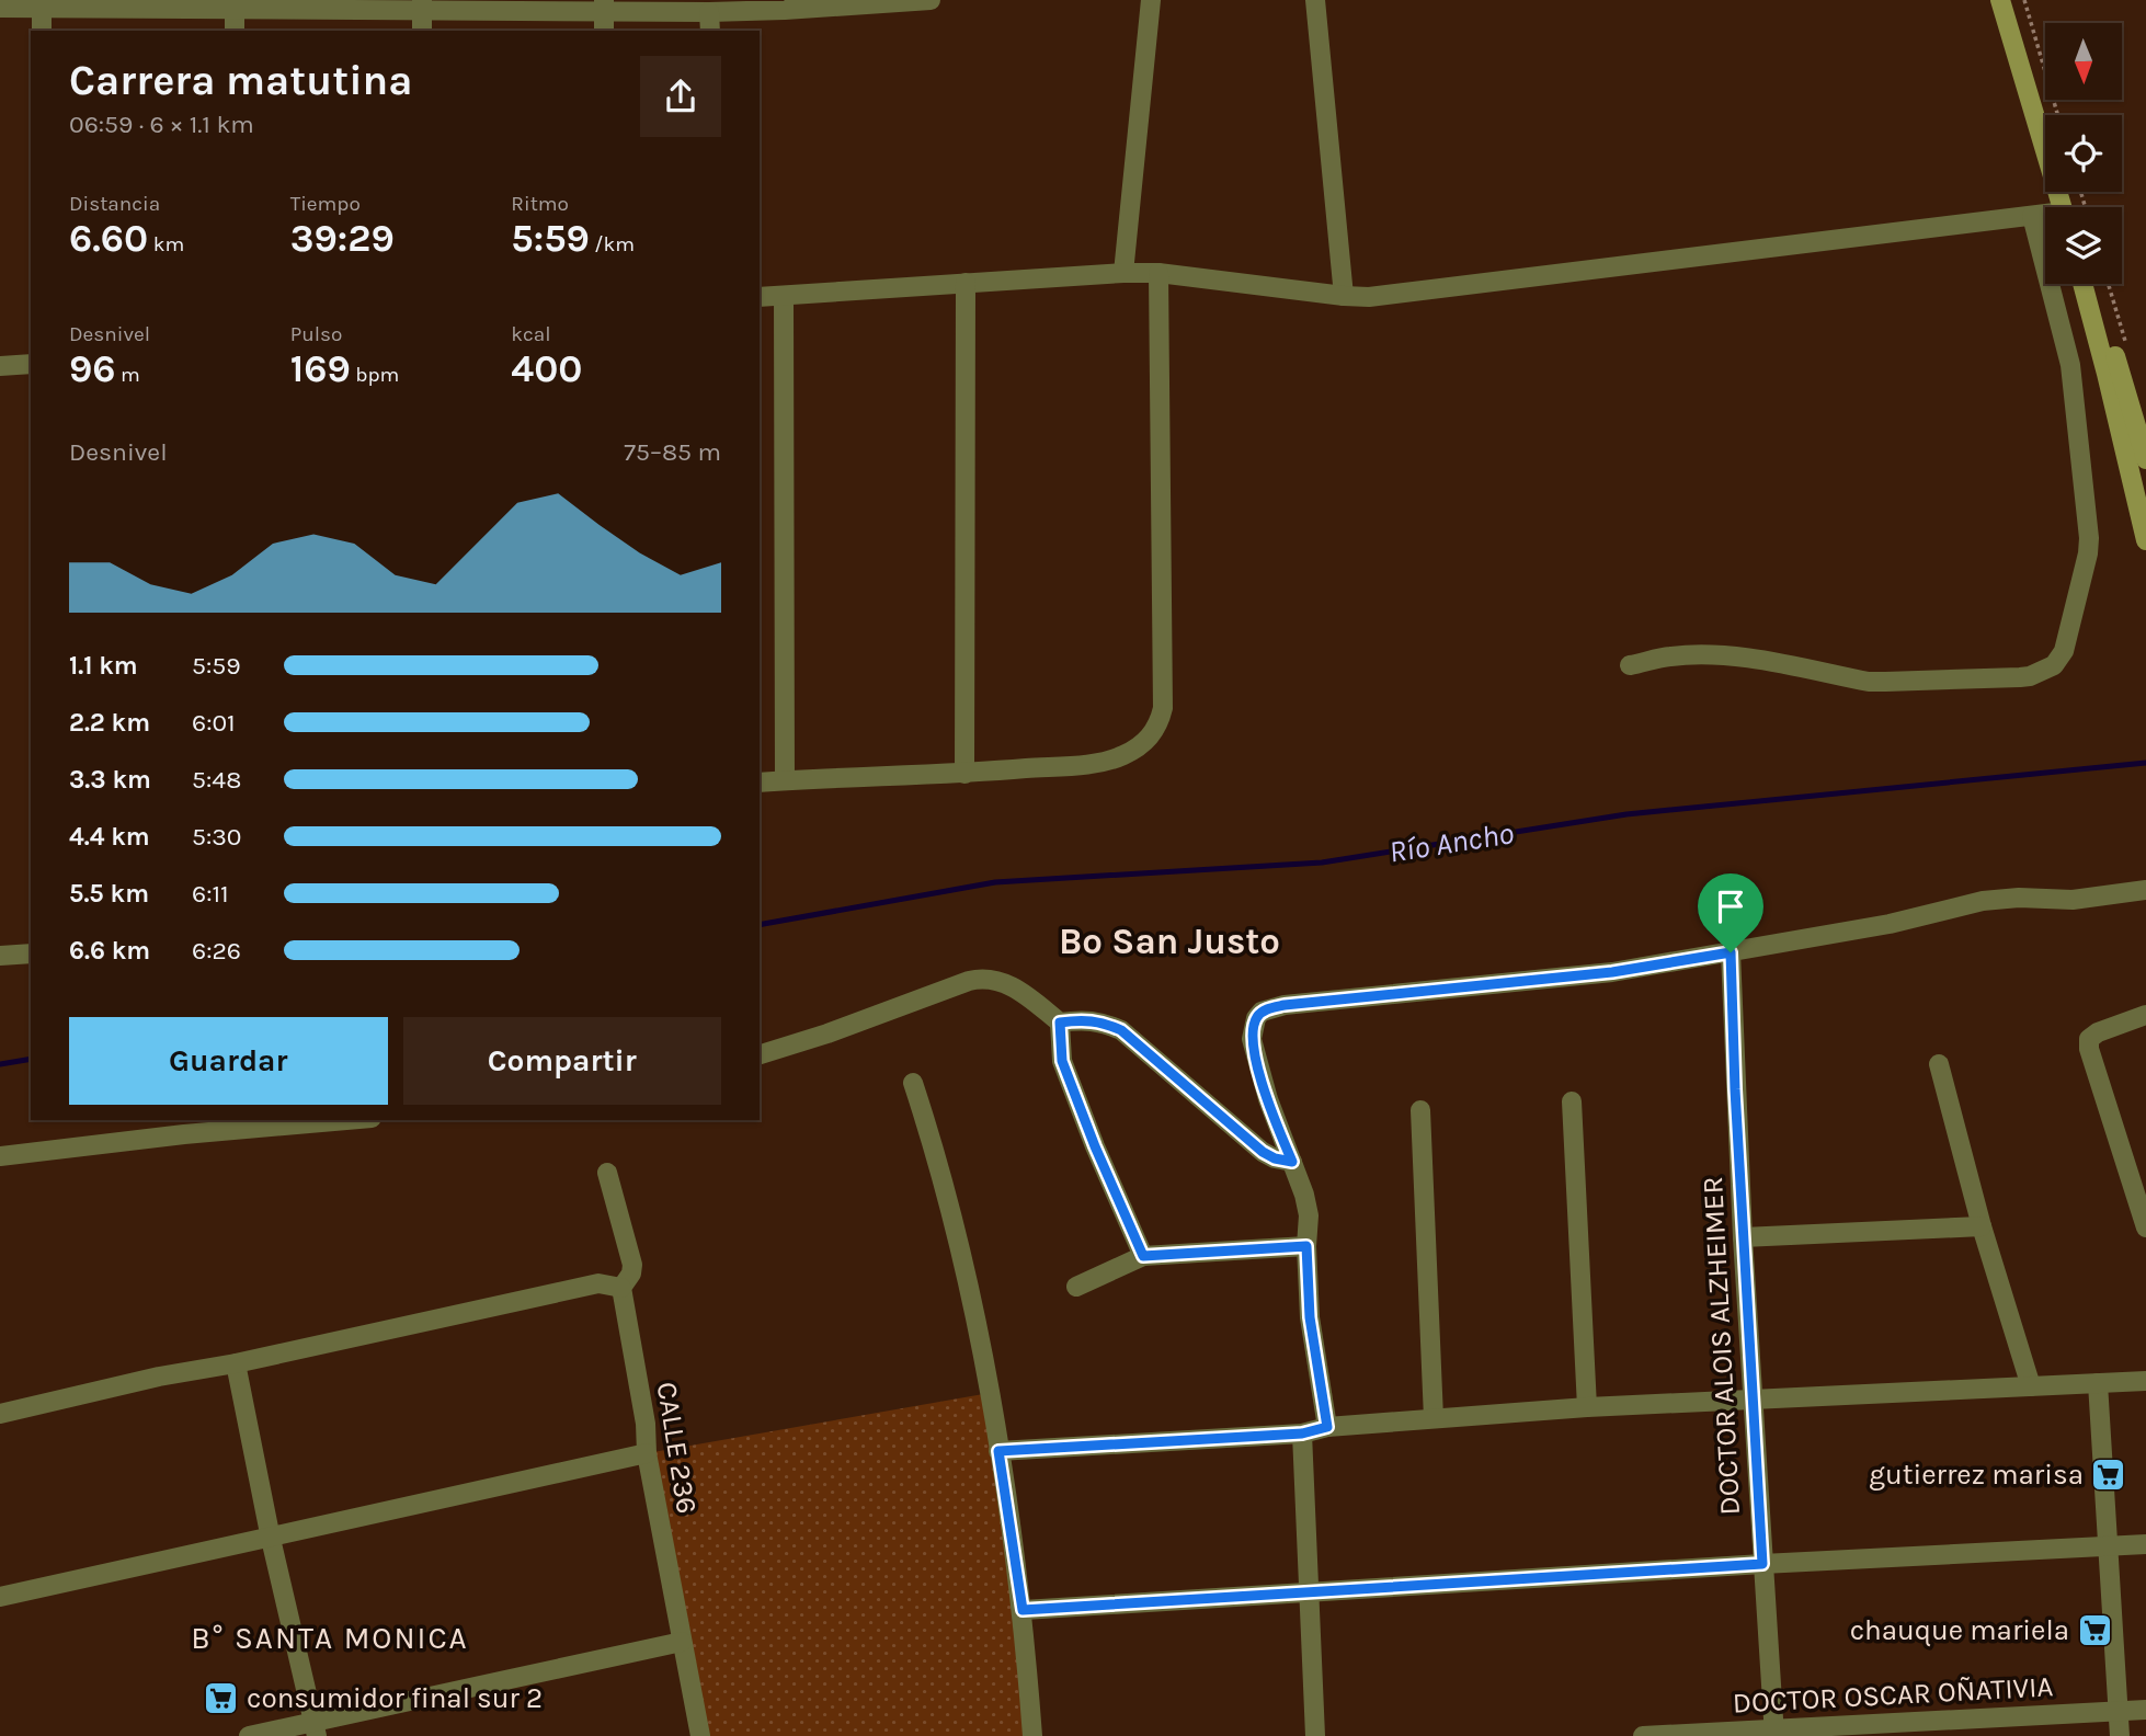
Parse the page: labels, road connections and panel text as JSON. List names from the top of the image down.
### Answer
{
  "streets": {
    "street": ["DOCTOR ALOIS ALZHEIMER", "CALLE 236", "DOCTOR OSCAR OÑATIVIA"]
  },
  "crossings": [
    ["DOCTOR ALOIS ALZHEIMER", "DOCTOR OSCAR OÑATIVIA"]
  ],
  "districts": ["Bº San Justo", "B° SANTA MONICA"],
  "water": ["Río Ancho"],
  "places": {
    "supermarket": ["gutierrez marisa", "chauque mariela", "consumidor final sur 2"]
  },
  "north": "bottom",
  "page": {
    "heading": ["Carrera matutina", "06:59 · 6 × 1.1 km"],
    "stats": [
      ["Distancia", "6.60 km"],
      ["Tiempo", "39:29"],
      ["Ritmo", "5:59 /km"],
      ["Desnivel", "96 m"],
      ["Pulso", "169 bpm"],
      ["kcal", "400"]
    ],
    "chart": ["Desnivel", "75–85 m"],
    "list": [
      {
        "name": "1.1 km",
        "note": "5:59"
      },
      {
        "name": "2.2 km",
        "note": "6:01"
      },
      {
        "name": "3.3 km",
        "note": "5:48"
      },
      {
        "name": "4.4 km",
        "note": "5:30"
      },
      {
        "name": "5.5 km",
        "note": "6:11"
      },
      {
        "name": "6.6 km",
        "note": "6:26"
      }
    ],
    "buttons": ["Guardar", "Compartir"]
  }
}
